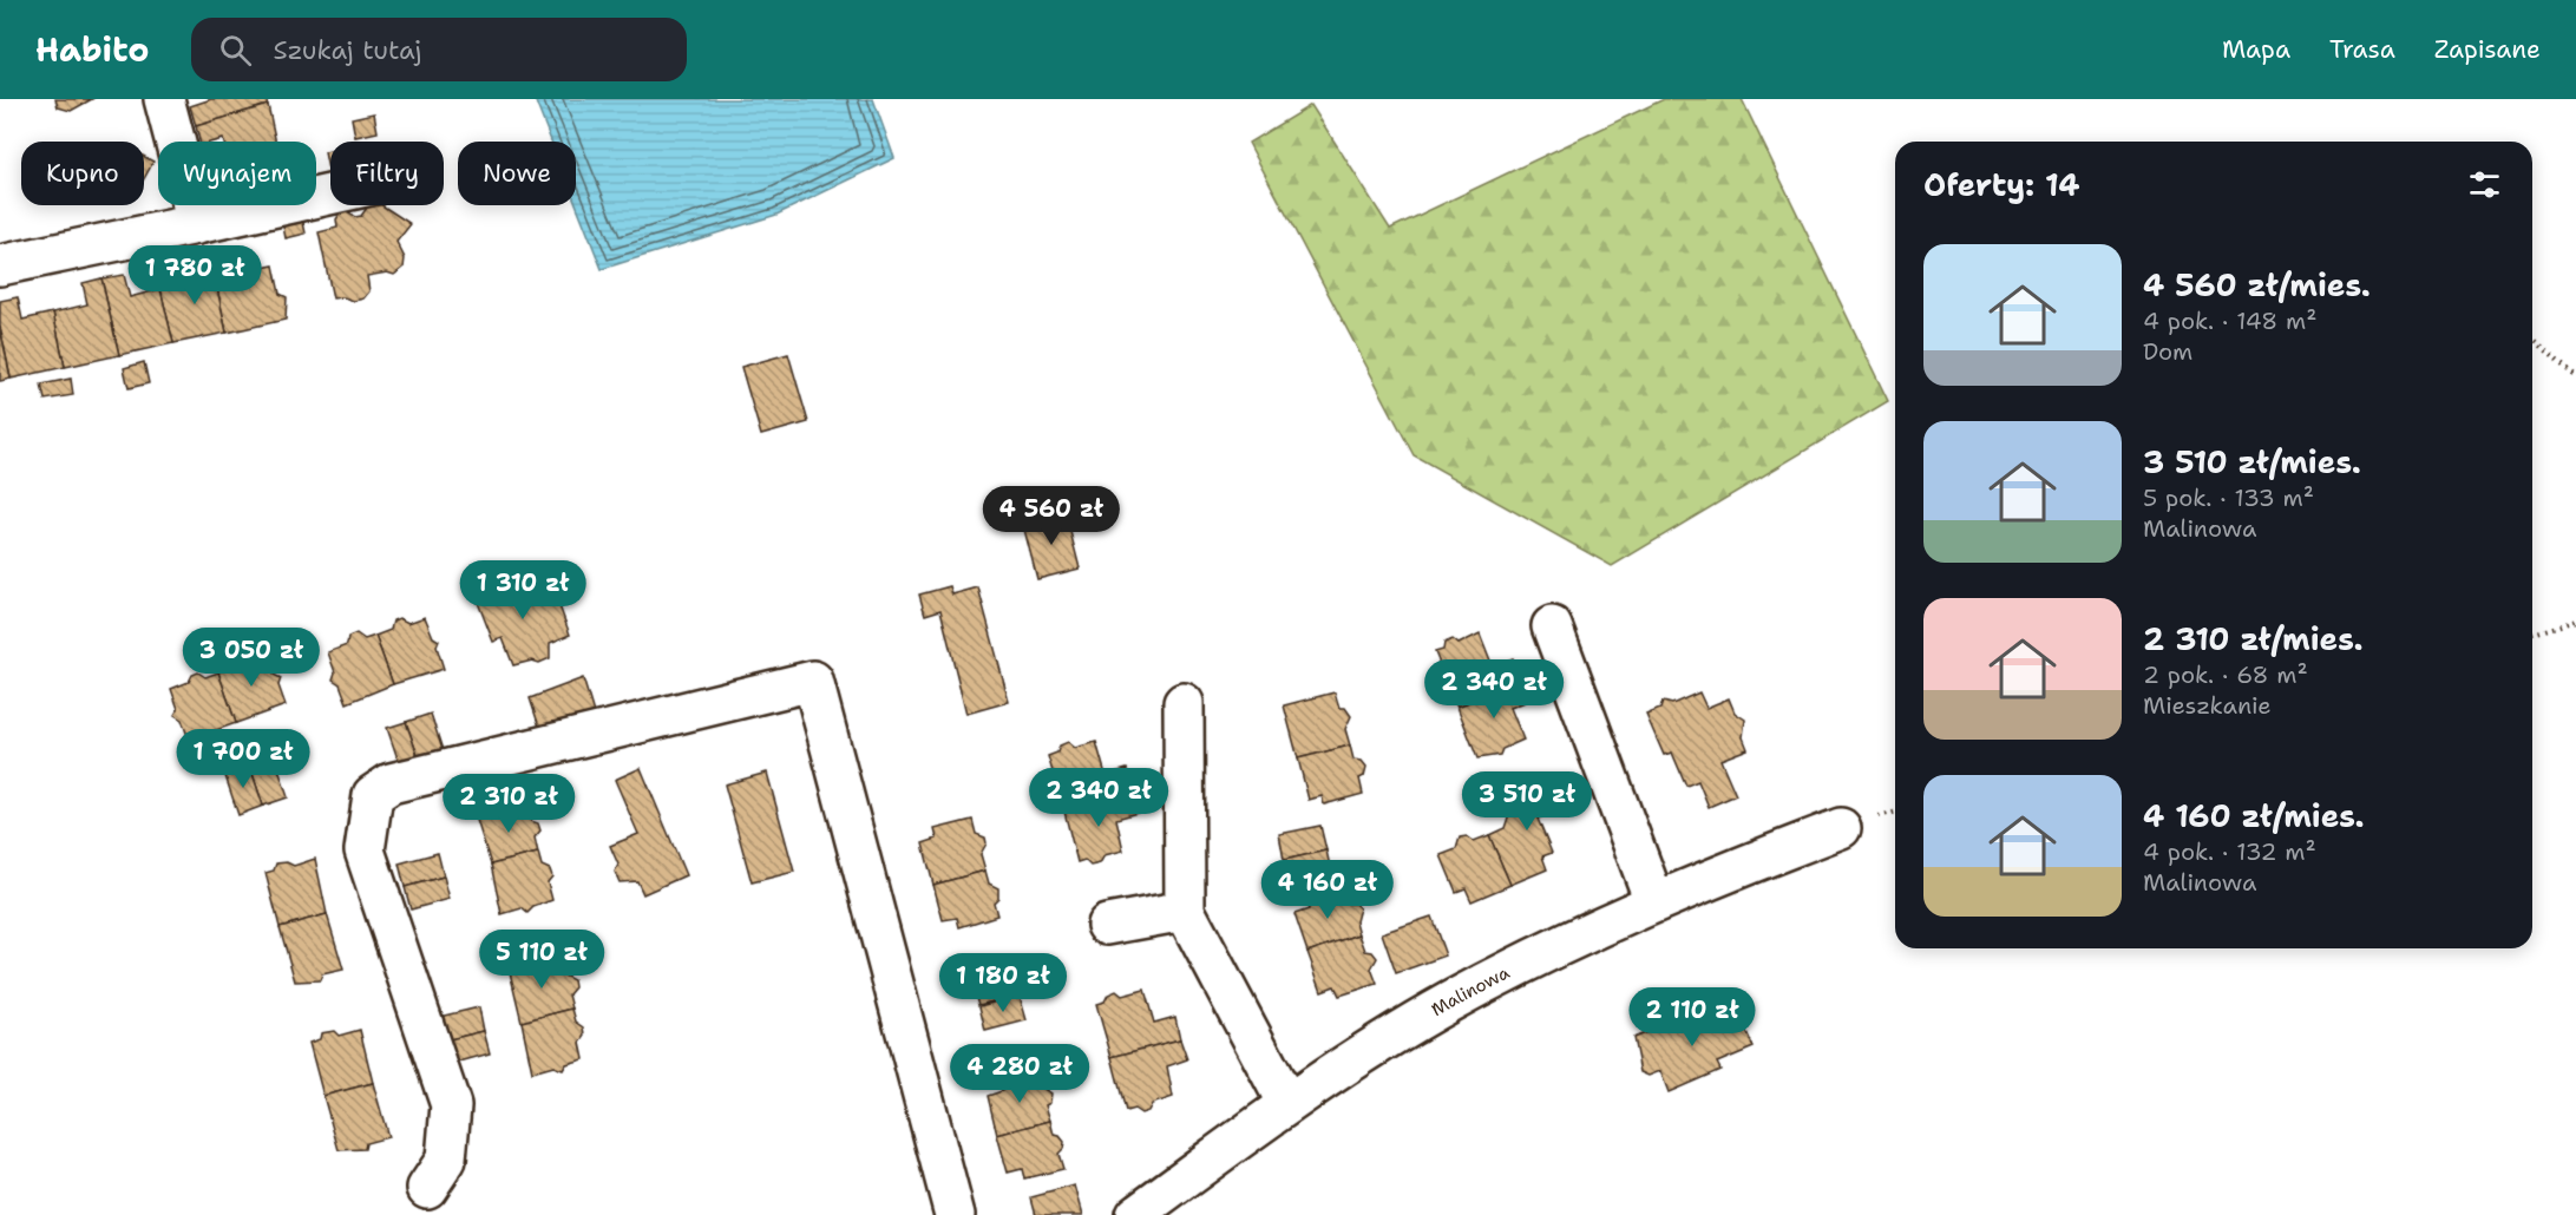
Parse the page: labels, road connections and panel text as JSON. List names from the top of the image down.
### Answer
{
  "streets": {
    "street": ["Malinowa"]
  },
  "page": {
    "header": "Habito",
    "search": "Szukaj tutaj",
    "nav": ["Mapa", "Trasa", "Zapisane"],
    "chip": [
      "Kupno",
      "Wynajem",
      "Filtry",
      "Nowe"
    ],
    "heading": "Oferty: 14",
    "list": [
      {
        "name": "4 560 zł/mies.",
        "note": "4 pok. · 148 m² · Dom"
      },
      {
        "name": "3 510 zł/mies.",
        "note": "5 pok. · 133 m² · Malinowa"
      },
      {
        "name": "2 310 zł/mies.",
        "note": "2 pok. · 68 m² · Mieszkanie"
      },
      {
        "name": "4 160 zł/mies.",
        "note": "4 pok. · 132 m² · Malinowa"
      }
    ],
    "price": [
      "1 780 zł",
      "4 560 zł",
      "1 310 zł",
      "3 050 zł",
      "2 340 zł",
      "1 700 zł",
      "2 340 zł",
      "3 510 zł",
      "2 310 zł",
      "4 160 zł",
      "5 110 zł",
      "1 180 zł",
      "2 110 zł",
      "4 280 zł"
    ]
  }
}
